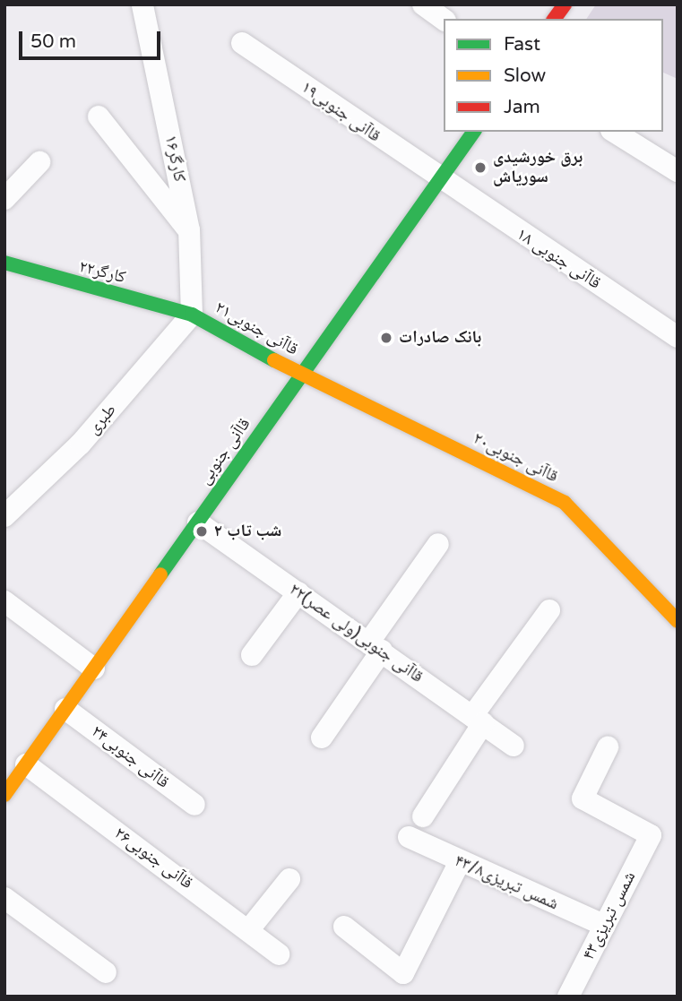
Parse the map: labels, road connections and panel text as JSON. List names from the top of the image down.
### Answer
{
  "streets": {
    "main road": [
      "۲۲کارگر",
      "قاآنی جنوبی۲۱",
      "قاآنی جنوبی",
      "۲۰قاآنی جنوبی"
    ],
    "street": [
      "قاآنی جنوبی۱۹",
      "کارگر۱۶",
      "قاآنی جنوبی ۱۸",
      "طبری",
      "۲۲قاآنی جنوبی(ولی عصر)",
      "۲۴قاآنی جنوبی",
      "۲۶قاآنی جنوبی",
      "شمس تبریزی۴۳/۸",
      "شمس تبریزی۴۳"
    ]
  },
  "crossings": [
    ["قاآنی جنوبی۱۹", "قاآنی جنوبی ۱۸"],
    ["قاآنی جنوبی۱۹", "قاآنی جنوبی"],
    ["کارگر۱۶", "۲۲کارگر"],
    ["کارگر۱۶", "قاآنی جنوبی۲۱"],
    ["کارگر۱۶", "طبری"],
    ["قاآنی جنوبی ۱۸", "قاآنی جنوبی"],
    ["۲۲کارگر", "قاآنی جنوبی۲۱"],
    ["۲۲کارگر", "طبری"],
    ["قاآنی جنوبی۲۱", "طبری"],
    ["قاآنی جنوبی۲۱", "قاآنی جنوبی"],
    ["قاآنی جنوبی۲۱", "۲۰قاآنی جنوبی"],
    ["قاآنی جنوبی", "۲۰قاآنی جنوبی"],
    ["قاآنی جنوبی", "۲۲قاآنی جنوبی(ولی عصر)"],
    ["قاآنی جنوبی", "۲۴قاآنی جنوبی"],
    ["قاآنی جنوبی", "۲۶قاآنی جنوبی"],
    ["شمس تبریزی۴۳/۸", "شمس تبریزی۴۳"]
  ],
  "places": ["برق خورشیدی سوریاش", "بانک صادرات", "شب تاب ۲"],
  "legend": ["Fast", "Slow", "Jam"],
  "scale_bar": "50 m"
}
